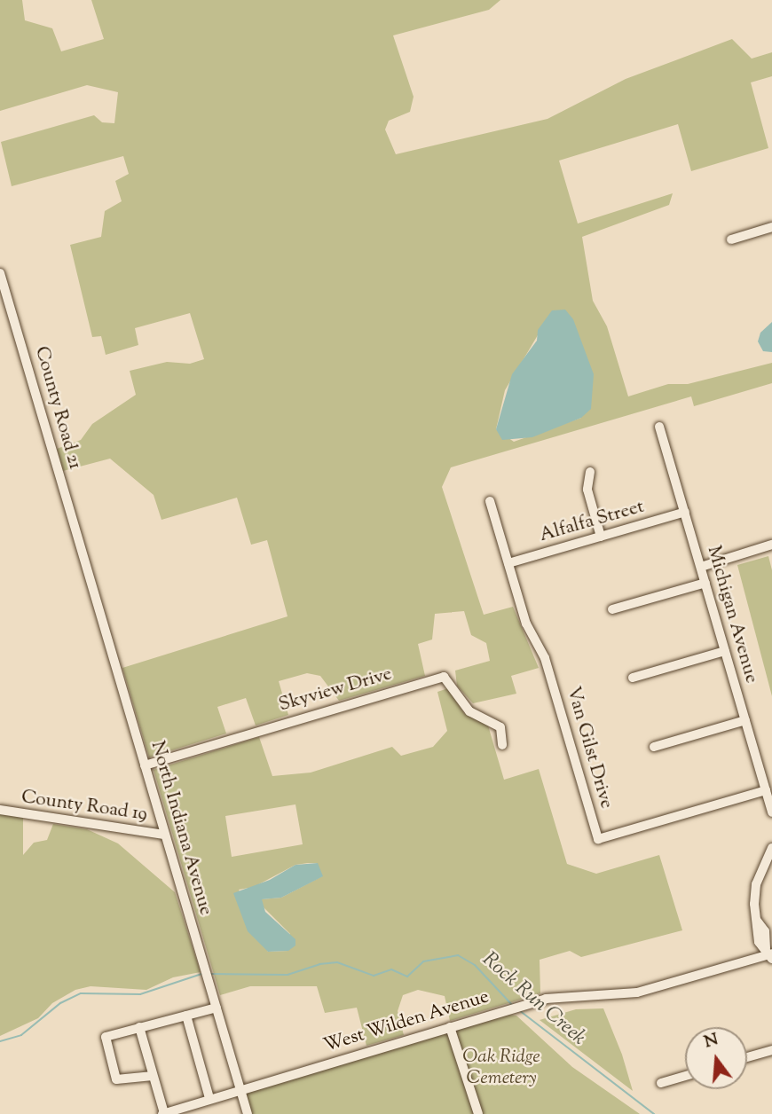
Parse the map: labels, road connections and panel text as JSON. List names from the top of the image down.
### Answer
{
  "streets": {
    "street": [
      "County Road 21",
      "Alfalfa Street",
      "Michigan Avenue",
      "Skyview Drive",
      "Van Gilst Drive",
      "County Road 19",
      "North Indiana Avenue",
      "West Wilden Avenue"
    ]
  },
  "crossings": [
    ["County Road 21", "North Indiana Avenue"],
    ["Alfalfa Street", "Michigan Avenue"],
    ["Alfalfa Street", "Van Gilst Drive"],
    ["Michigan Avenue", "Van Gilst Drive"],
    ["Skyview Drive", "North Indiana Avenue"],
    ["County Road 19", "North Indiana Avenue"],
    ["North Indiana Avenue", "West Wilden Avenue"]
  ],
  "water": ["Rock Run Creek"],
  "parks": ["Oak Ridge Cemetery"],
  "north": "top"
}
